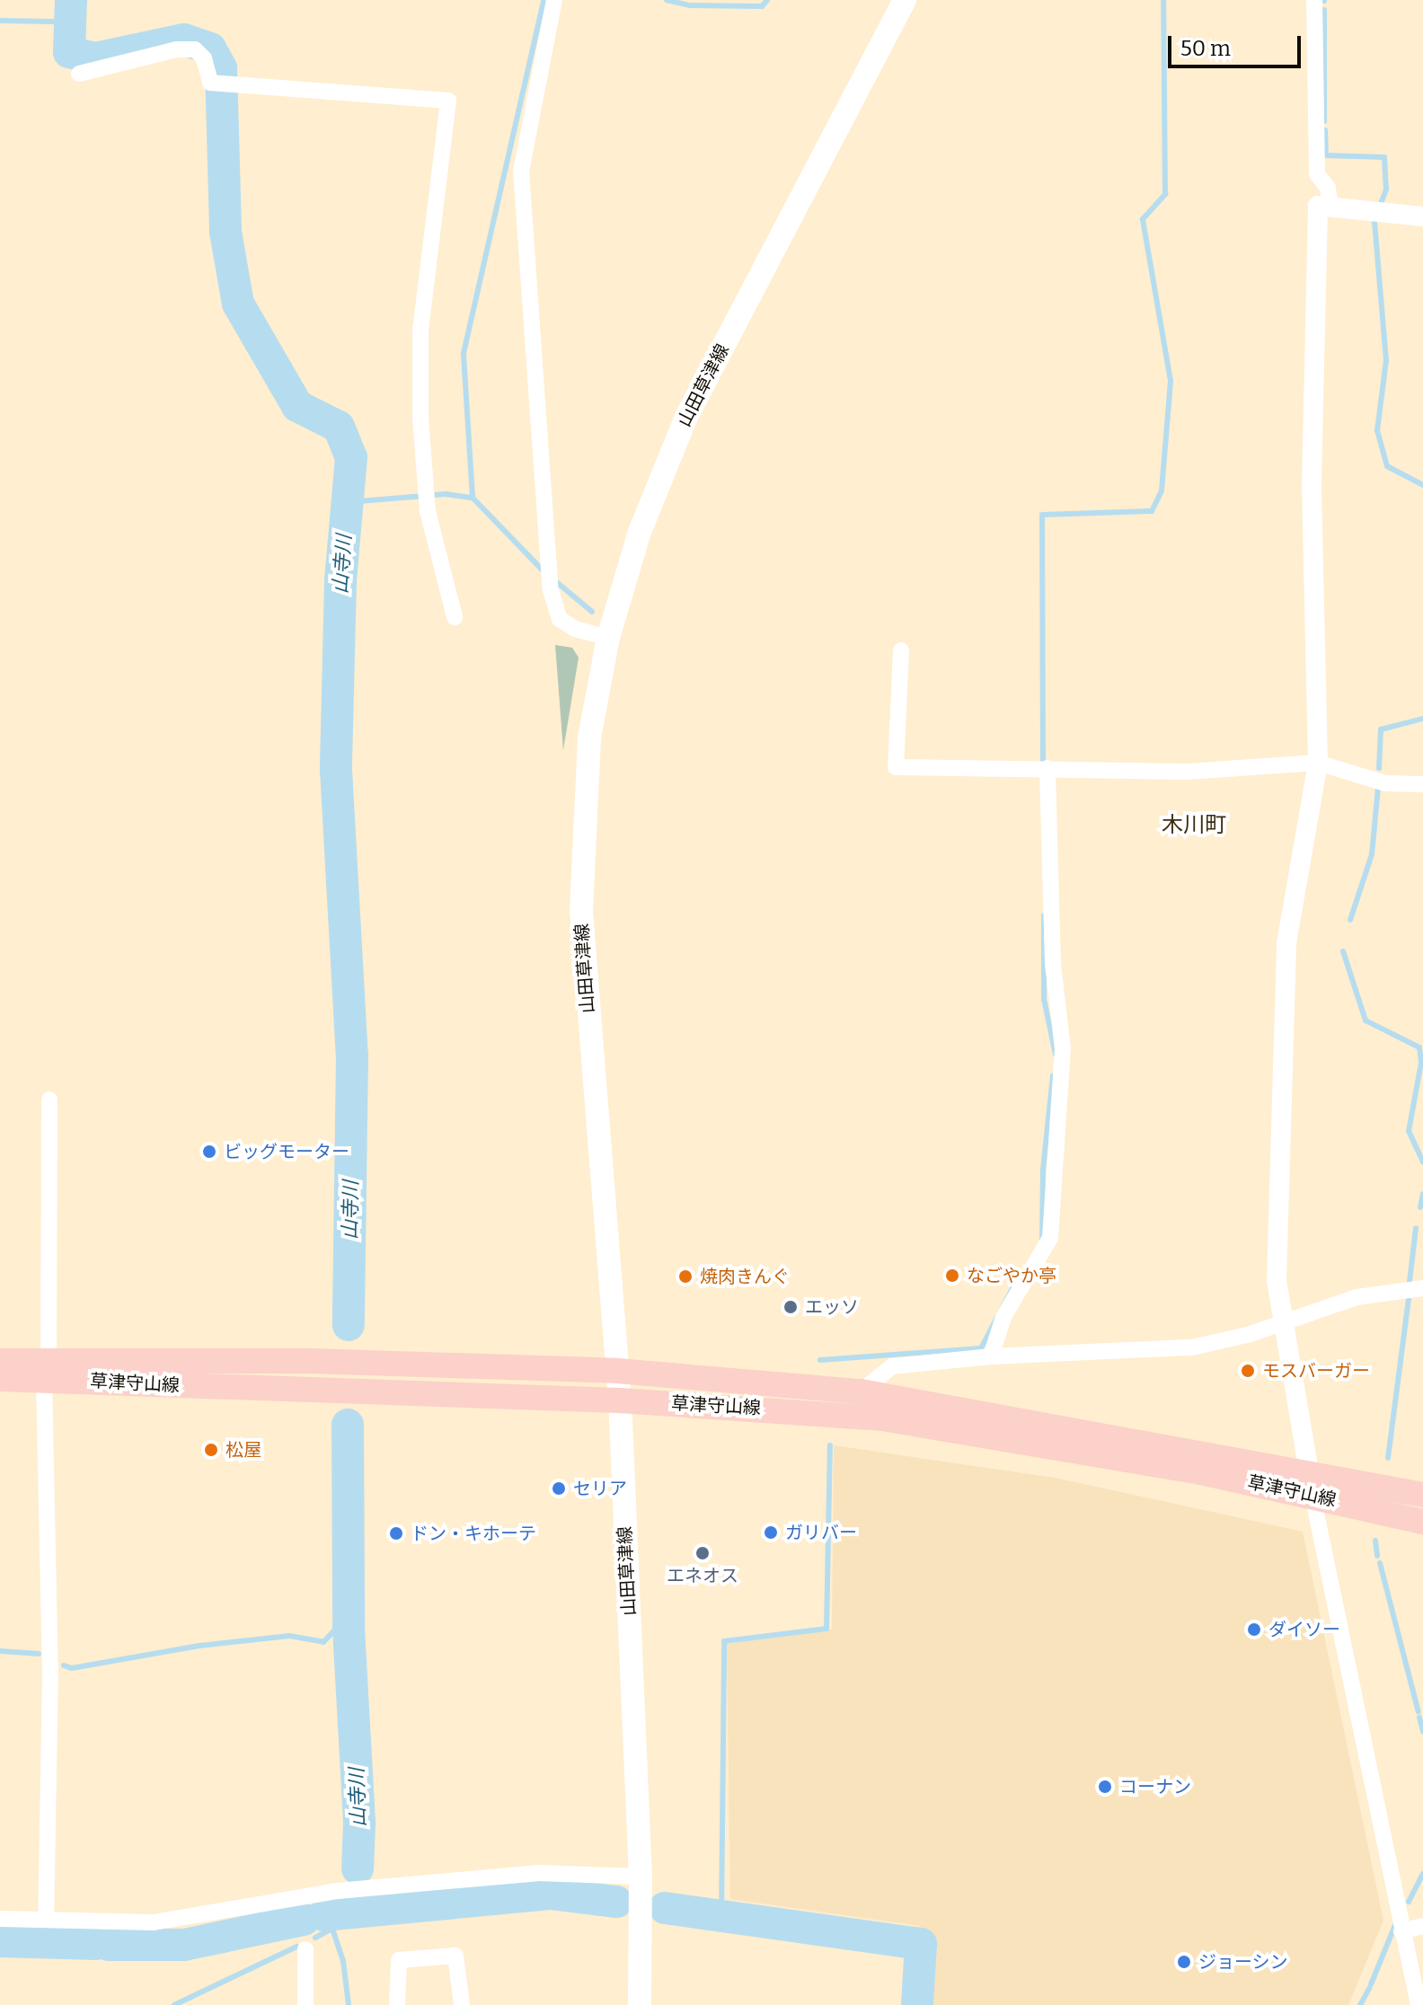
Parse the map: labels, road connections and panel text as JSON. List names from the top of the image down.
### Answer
{
  "streets": {
    "main road": ["山田草津線", "草津守山線"]
  },
  "crossings": [
    ["山田草津線", "草津守山線"]
  ],
  "districts": ["木川町"],
  "water": ["山寺川"],
  "places": [
    "ビッグモーター",
    "なごやか亭",
    "焼肉きんぐ",
    "エッソ",
    "モスバーガー",
    "松屋",
    "セリア",
    "ガリバー",
    "ドン・キホーテ",
    "エネオス",
    "ダイソー",
    "コーナン",
    "ジョーシン"
  ],
  "scale_bar": "50 m"
}
